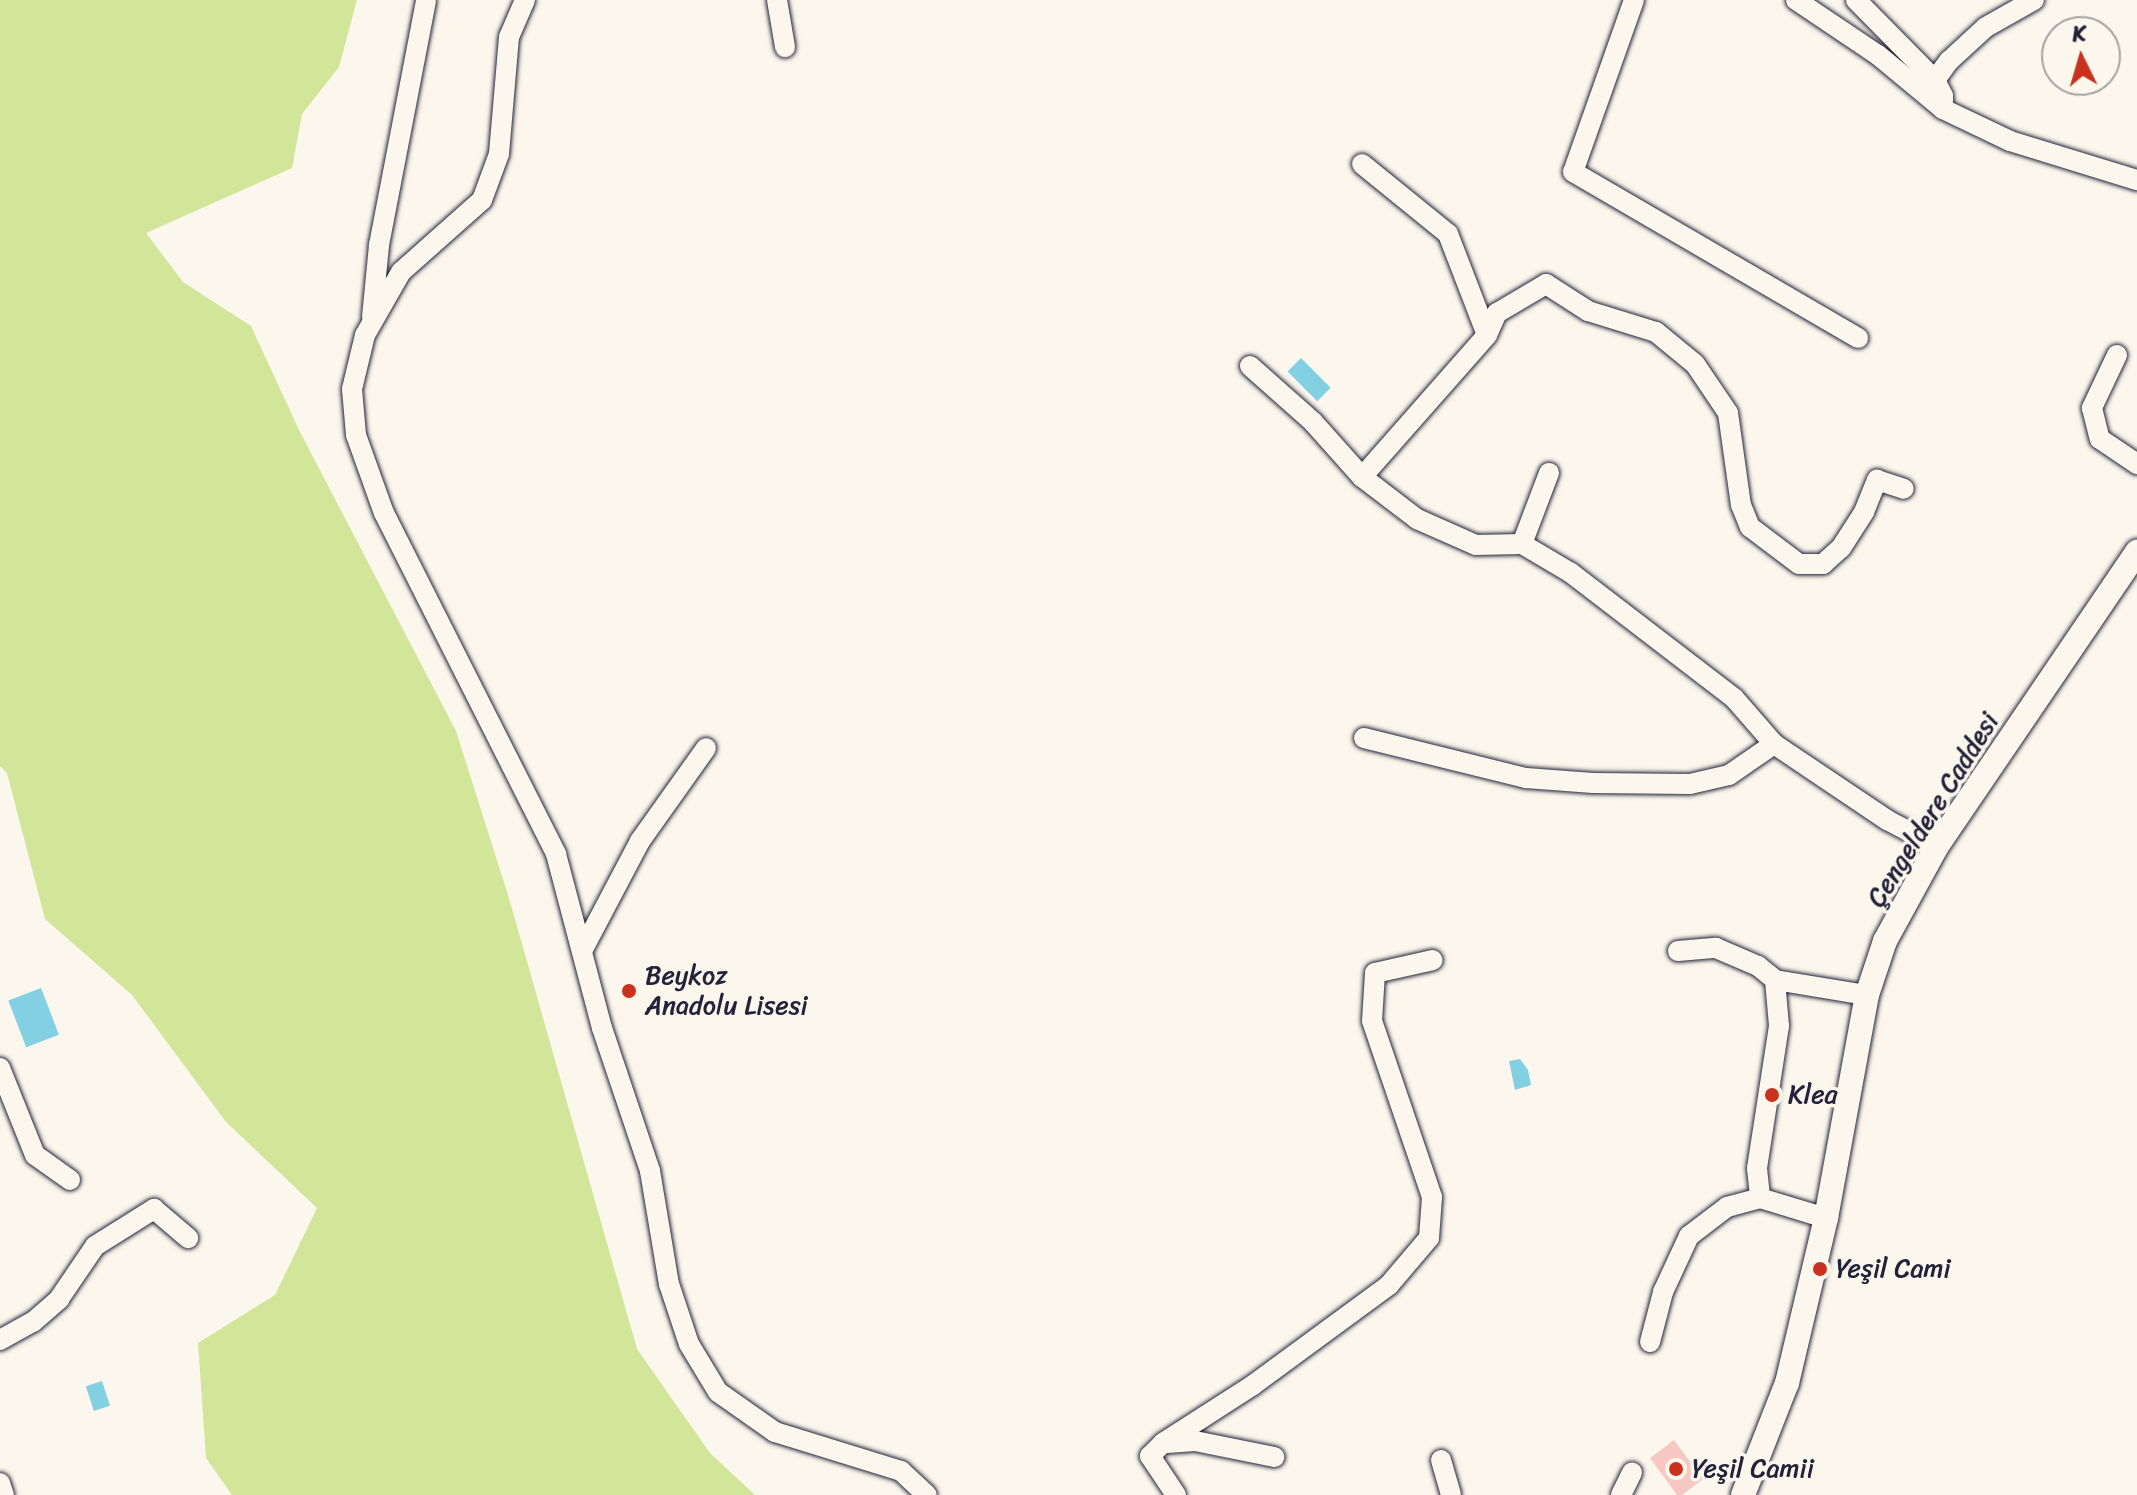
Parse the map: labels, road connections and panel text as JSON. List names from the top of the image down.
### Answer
{
  "streets": {
    "main road": ["Çengeldere Caddesi"]
  },
  "places": [
    "Beykoz Anadolu Lisesi",
    "Klea",
    "Yeşil Cami",
    "Yeşil Camii"
  ],
  "north": "top"
}
